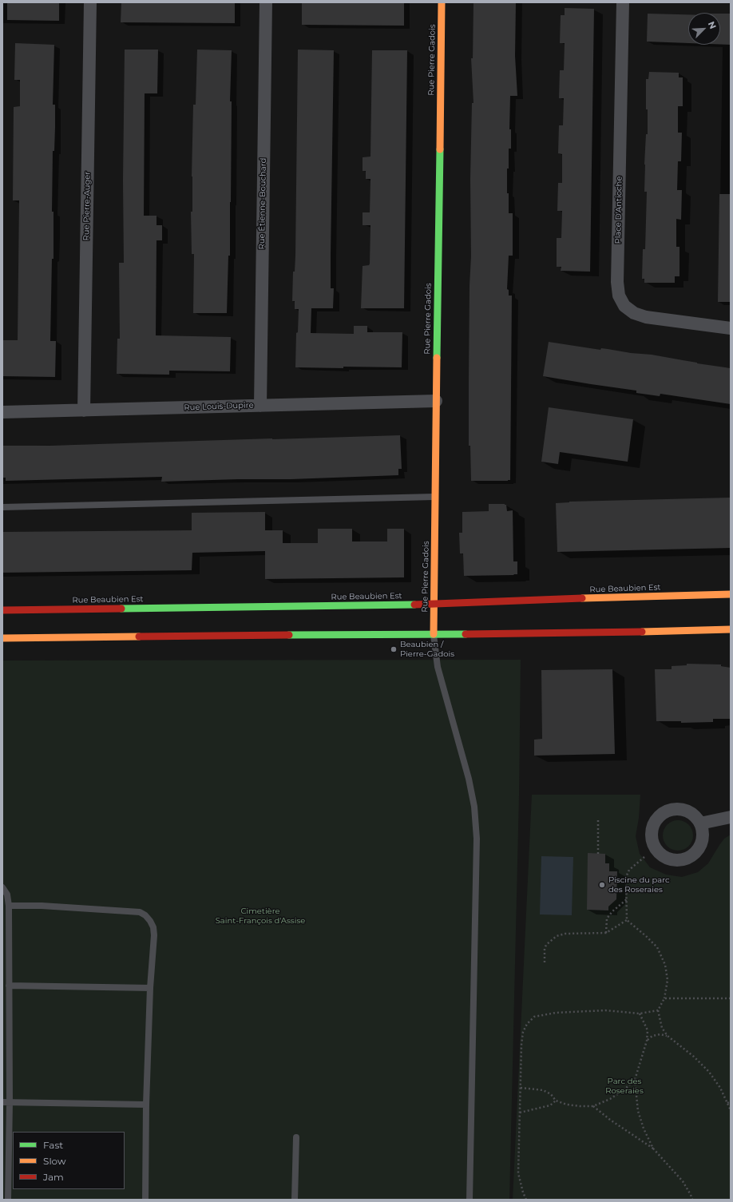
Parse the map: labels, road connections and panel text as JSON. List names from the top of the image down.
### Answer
{
  "streets": {
    "street": [
      "Rue Pierre Gadois",
      "Rue Étienne-Bouchard",
      "Rue Pierre-Auger",
      "Place D'Antioche",
      "Rue Louis-Dupire",
      "Rue Beaubien Est"
    ]
  },
  "crossings": [
    ["Rue Pierre Gadois", "Rue Louis-Dupire"],
    ["Rue Pierre Gadois", "Rue Beaubien Est"],
    ["Rue Étienne-Bouchard", "Rue Louis-Dupire"],
    ["Rue Pierre-Auger", "Rue Louis-Dupire"]
  ],
  "parks": ["Cimetière Saint-François d'Assise", "Parc des Roseraies"],
  "places": ["Beaubien / Pierre-Gadois", "Piscine du parc des Roseraies"],
  "legend": ["Fast", "Slow", "Jam"],
  "north": "top right"
}
